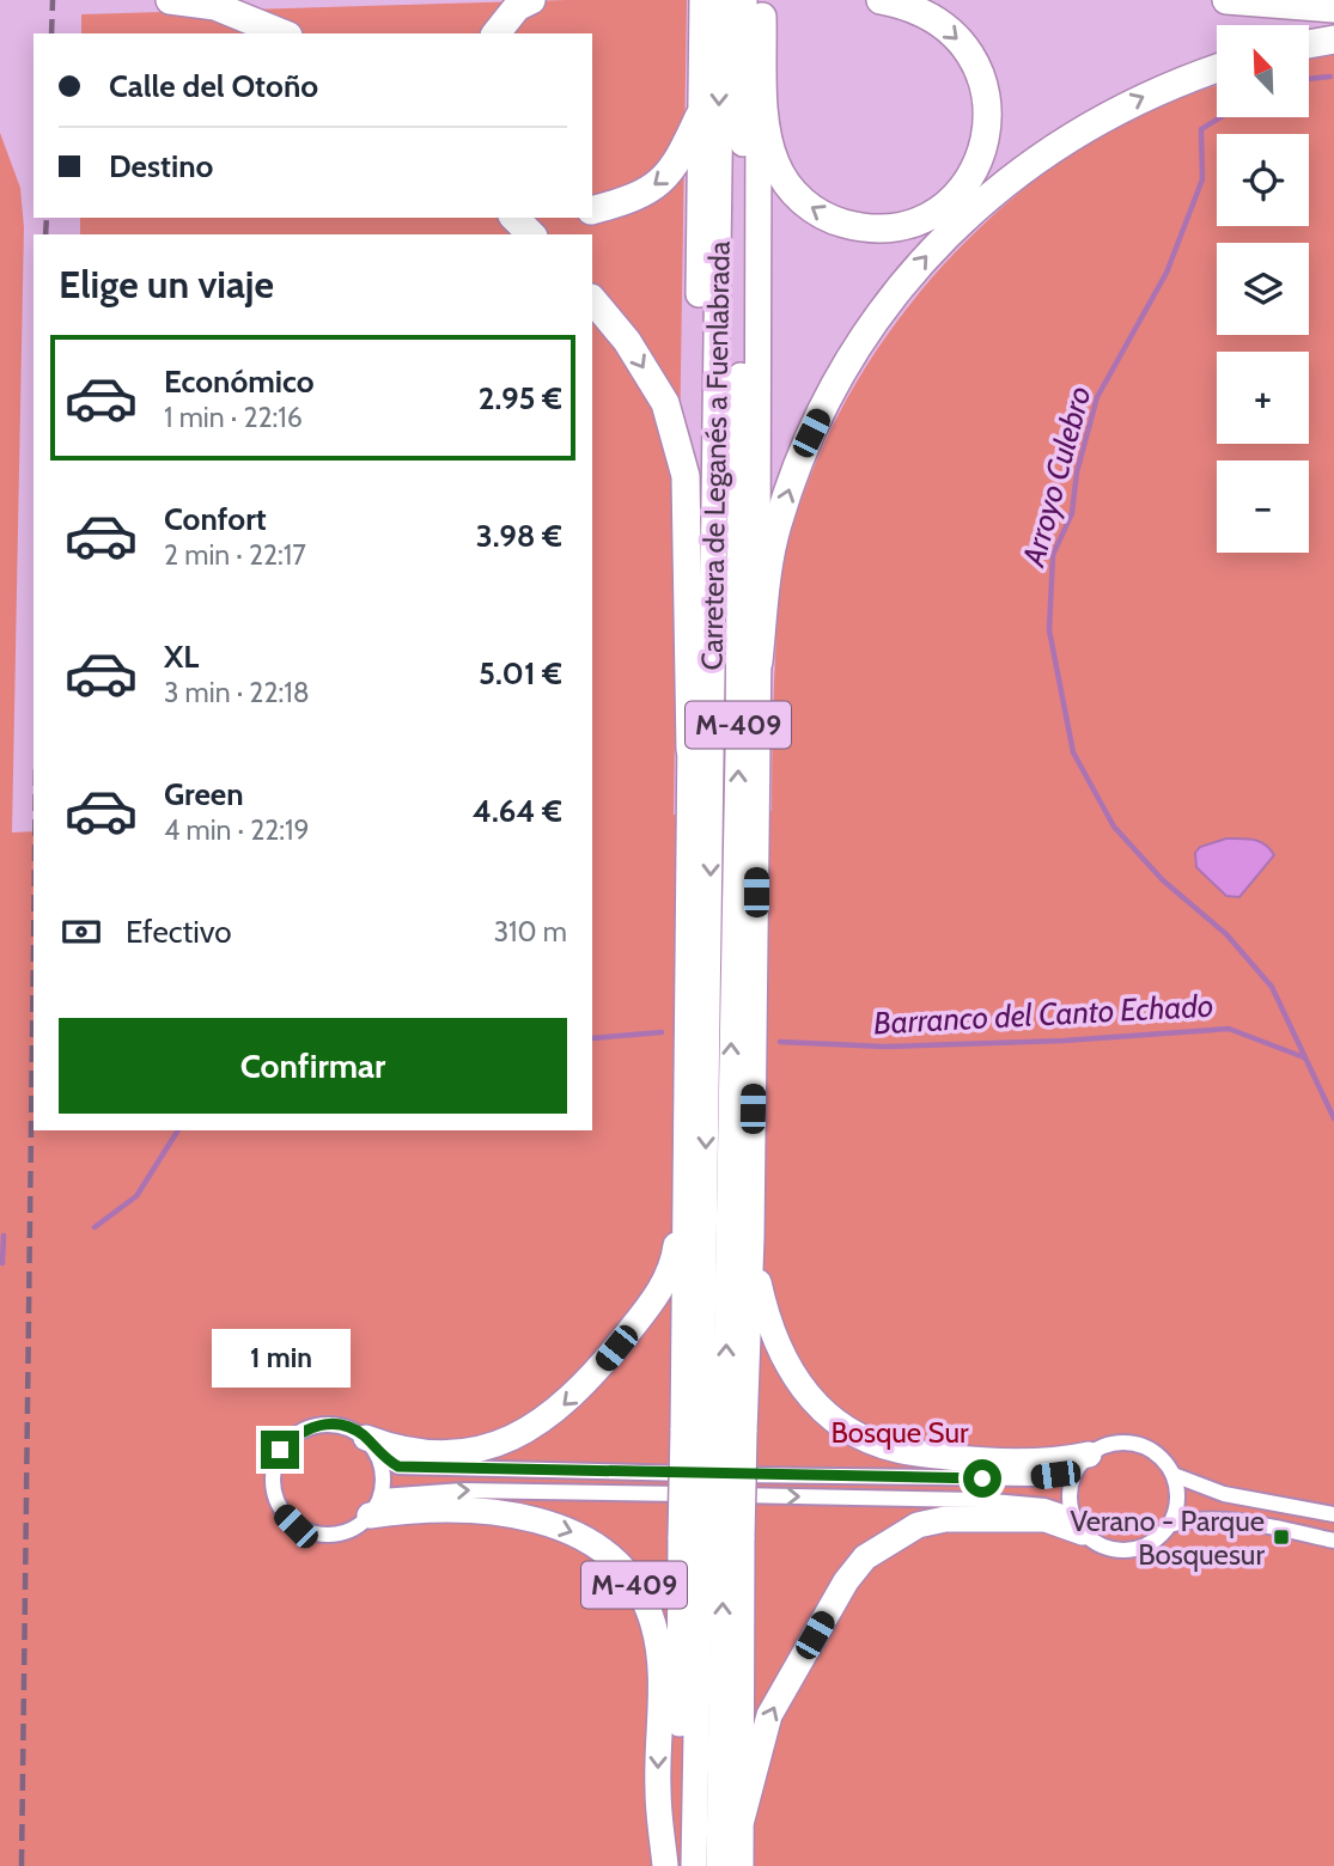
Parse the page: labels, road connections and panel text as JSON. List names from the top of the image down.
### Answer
{
  "streets": {
    "highway": ["Carretera de Leganés a Fuenlabrada", "M-409"]
  },
  "crossings": [
    ["Carretera de Leganés a Fuenlabrada", "M-409"]
  ],
  "water": ["Arroyo Culebro", "Barranco del Canto Echado"],
  "parks": ["Bosque Sur"],
  "places": {
    "transit": ["Verano - Parque Bosquesur"]
  },
  "north": "top left",
  "page": {
    "map_buttons": ["+", "−"],
    "banner": ["Calle del Otoño", "Destino"],
    "heading": "Elige un viaje",
    "list": [
      {
        "name": "Económico",
        "note": "1 min · 22:16",
        "value": "2.95 €"
      },
      {
        "name": "Confort",
        "note": "2 min · 22:17",
        "value": "3.98 €"
      },
      {
        "name": "XL",
        "note": "3 min · 22:18",
        "value": "5.01 €"
      },
      {
        "name": "Green",
        "note": "4 min · 22:19",
        "value": "4.64 €"
      }
    ],
    "pay": ["Efectivo", "310 m"],
    "buttons": "Confirmar",
    "bubble": "1 min"
  }
}
